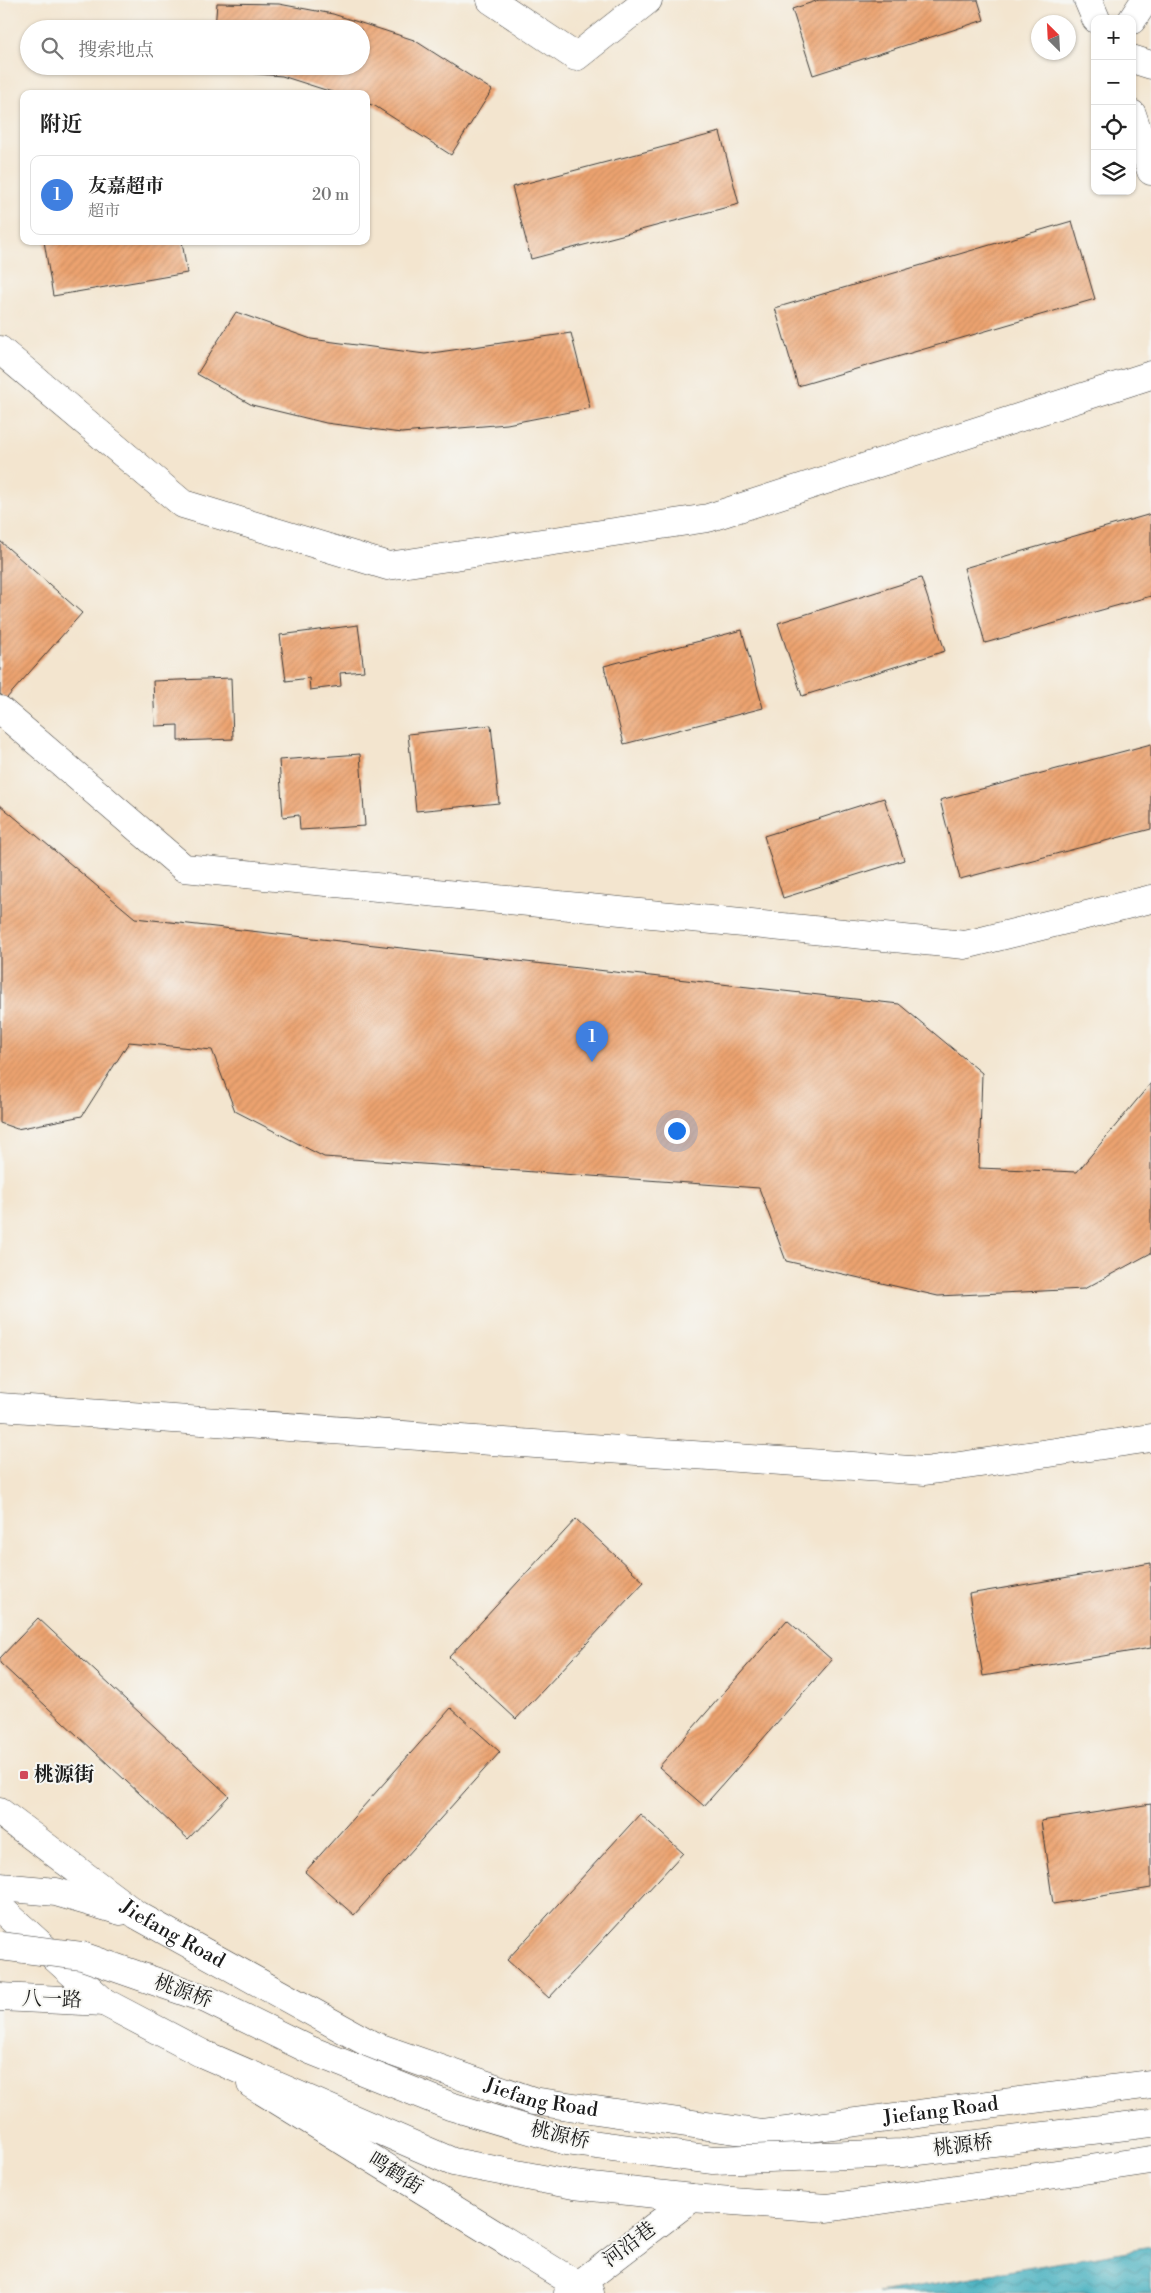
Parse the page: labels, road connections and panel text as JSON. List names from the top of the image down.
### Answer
{
  "streets": {
    "street": [
      "Jiefang Road",
      "桃源桥",
      "八一路",
      "鸣鹤街",
      "河沿巷"
    ]
  },
  "crossings": [
    ["鸣鹤街", "河沿巷"]
  ],
  "places": {
    "transit": ["桃源街"]
  },
  "north": "top left",
  "page": {
    "map_buttons": ["+", "−"],
    "search": "搜索地点",
    "heading": "附近",
    "list": [
      {
        "mark": "1",
        "name": "友嘉超市",
        "note": "超市",
        "value": "20 m"
      }
    ],
    "pins": "1"
  }
}
